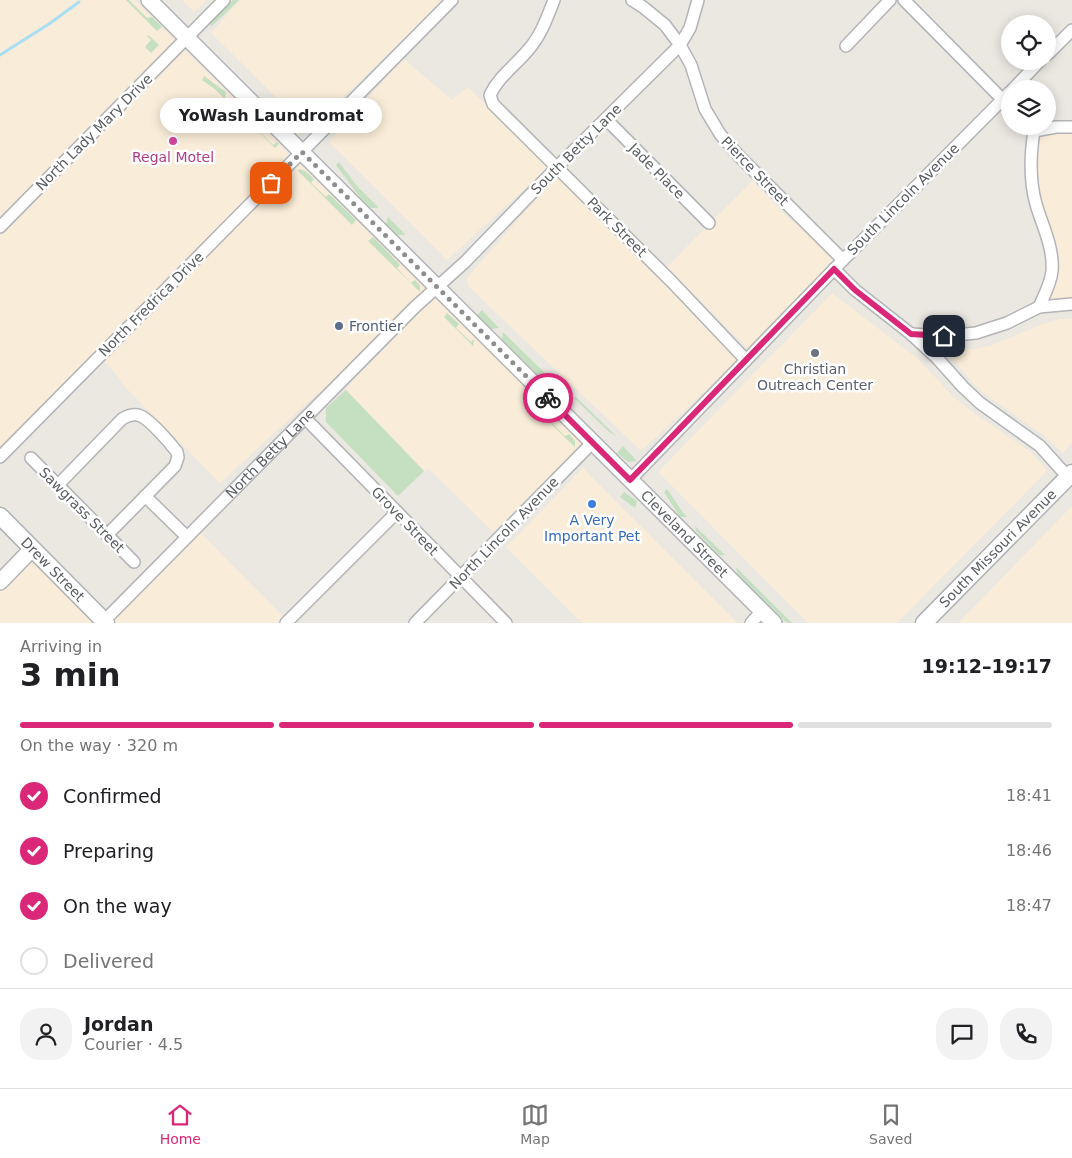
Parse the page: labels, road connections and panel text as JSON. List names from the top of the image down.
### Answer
{
  "streets": {
    "main road": ["South Missouri Avenue", "Drew Street"],
    "street": [
      "North Lady Mary Drive",
      "South Betty Lane",
      "Jade Place",
      "Pierce Street",
      "South Lincoln Avenue",
      "Park Street",
      "North Fredrica Drive",
      "North Betty Lane",
      "Sawgrass Street",
      "Grove Street",
      "North Lincoln Avenue",
      "Cleveland Street"
    ]
  },
  "crossings": [
    ["North Lady Mary Drive", "Cleveland Street"],
    ["South Betty Lane", "Jade Place"],
    ["South Betty Lane", "Pierce Street"],
    ["South Betty Lane", "Park Street"],
    ["South Betty Lane", "North Betty Lane"],
    ["South Betty Lane", "Cleveland Street"],
    ["Pierce Street", "South Lincoln Avenue"],
    ["South Lincoln Avenue", "Park Street"],
    ["South Lincoln Avenue", "Cleveland Street"],
    ["North Fredrica Drive", "Cleveland Street"],
    ["North Betty Lane", "Grove Street"],
    ["North Betty Lane", "Cleveland Street"],
    ["North Betty Lane", "Drew Street"],
    ["Grove Street", "North Lincoln Avenue"],
    ["North Lincoln Avenue", "Cleveland Street"]
  ],
  "places": [
    "Regal Motel",
    "YoWash Laundromat",
    "Frontier",
    "Christian Outreach Center",
    "A Very Important Pet"
  ],
  "page": {
    "bubble": "YoWash Laundromat",
    "heading": ["3 min", "Arriving in", "19:12–19:17"],
    "panel": ["Jordan", "Courier · 4.5"],
    "bar": "On the way · 320 m",
    "list": [
      ["Confirmed", "18:41"],
      ["Preparing", "18:46"],
      ["On the way", "18:47"],
      "Delivered"
    ],
    "tabs": ["Home", "Map", "Saved"]
  }
}
